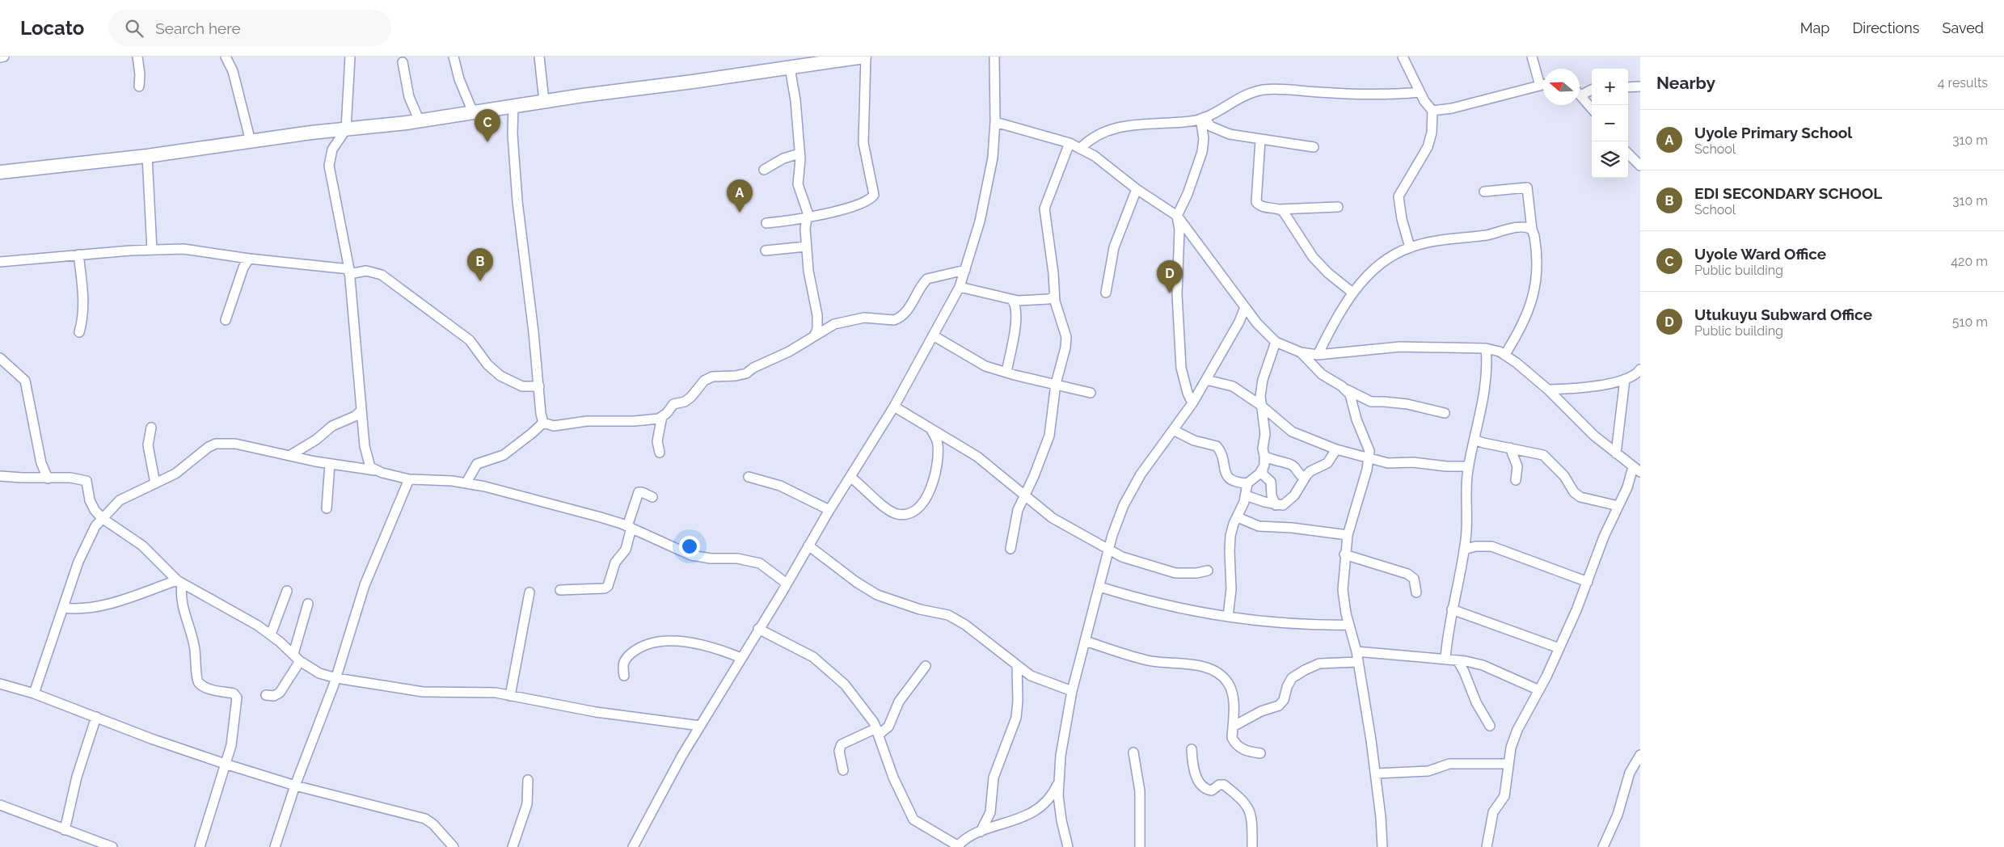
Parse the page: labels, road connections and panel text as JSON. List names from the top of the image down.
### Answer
{
  "north": "left",
  "page": {
    "header": "Locato",
    "search": "Search here",
    "nav": ["Map", "Directions", "Saved"],
    "heading": ["Nearby", "4 results"],
    "map_buttons": ["+", "−"],
    "pins": [
      "C",
      "A",
      "B",
      "D"
    ],
    "list": [
      {
        "mark": "A",
        "name": "Uyole Primary School",
        "note": "School",
        "value": "310 m"
      },
      {
        "mark": "B",
        "name": "EDI SECONDARY SCHOOL",
        "note": "School",
        "value": "310 m"
      },
      {
        "mark": "C",
        "name": "Uyole Ward Office",
        "note": "Public building",
        "value": "420 m"
      },
      {
        "mark": "D",
        "name": "Utukuyu Subward Office",
        "note": "Public building",
        "value": "510 m"
      }
    ]
  }
}
